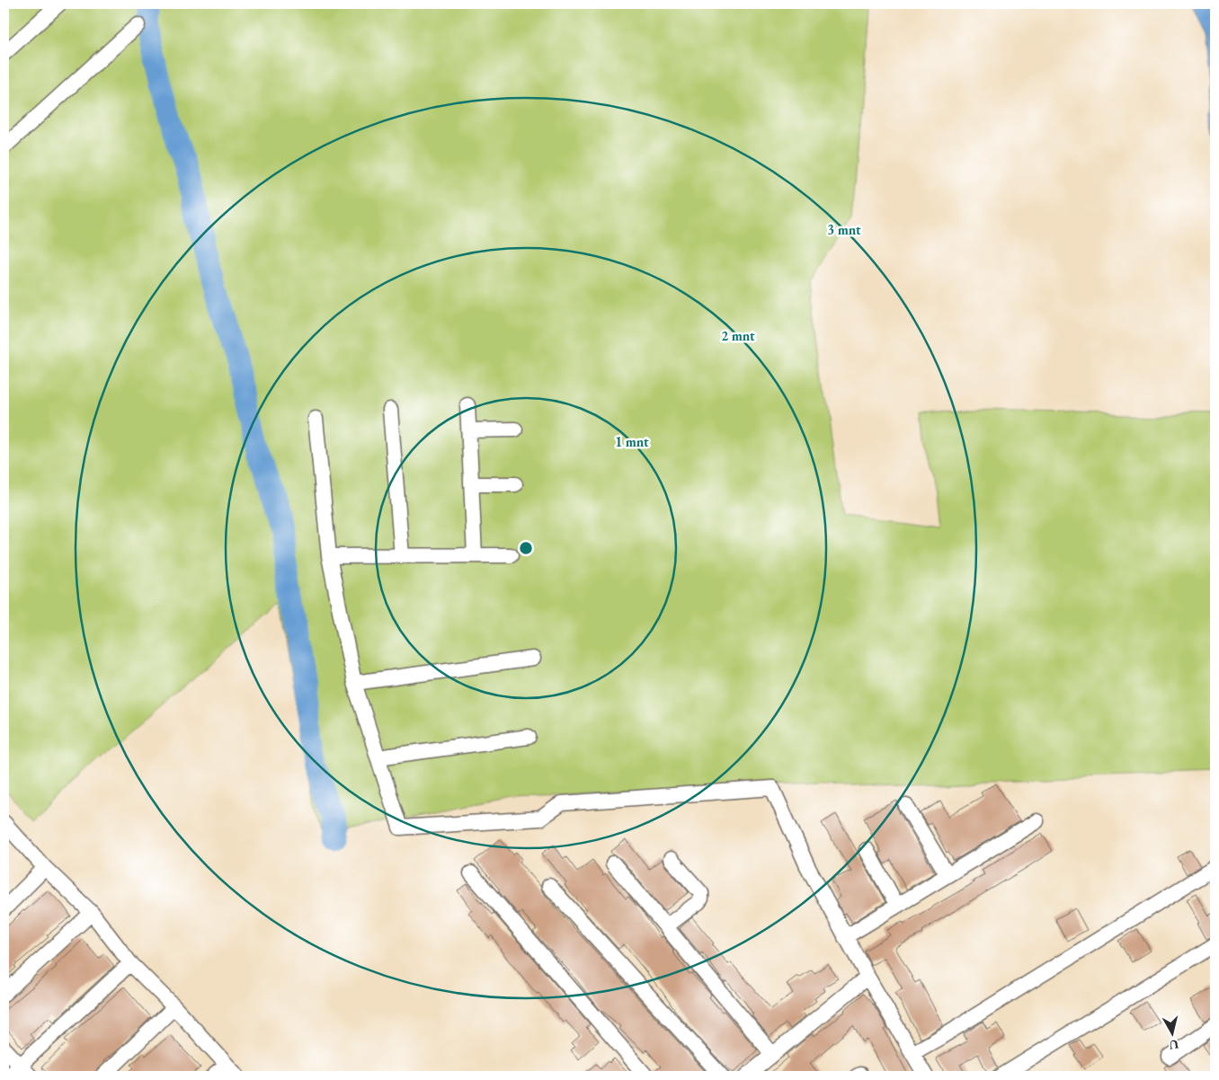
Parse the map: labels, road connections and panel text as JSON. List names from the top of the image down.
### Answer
{
  "north": "bottom",
  "rings": ["3 mnt", "2 mnt", "1 mnt"]
}
